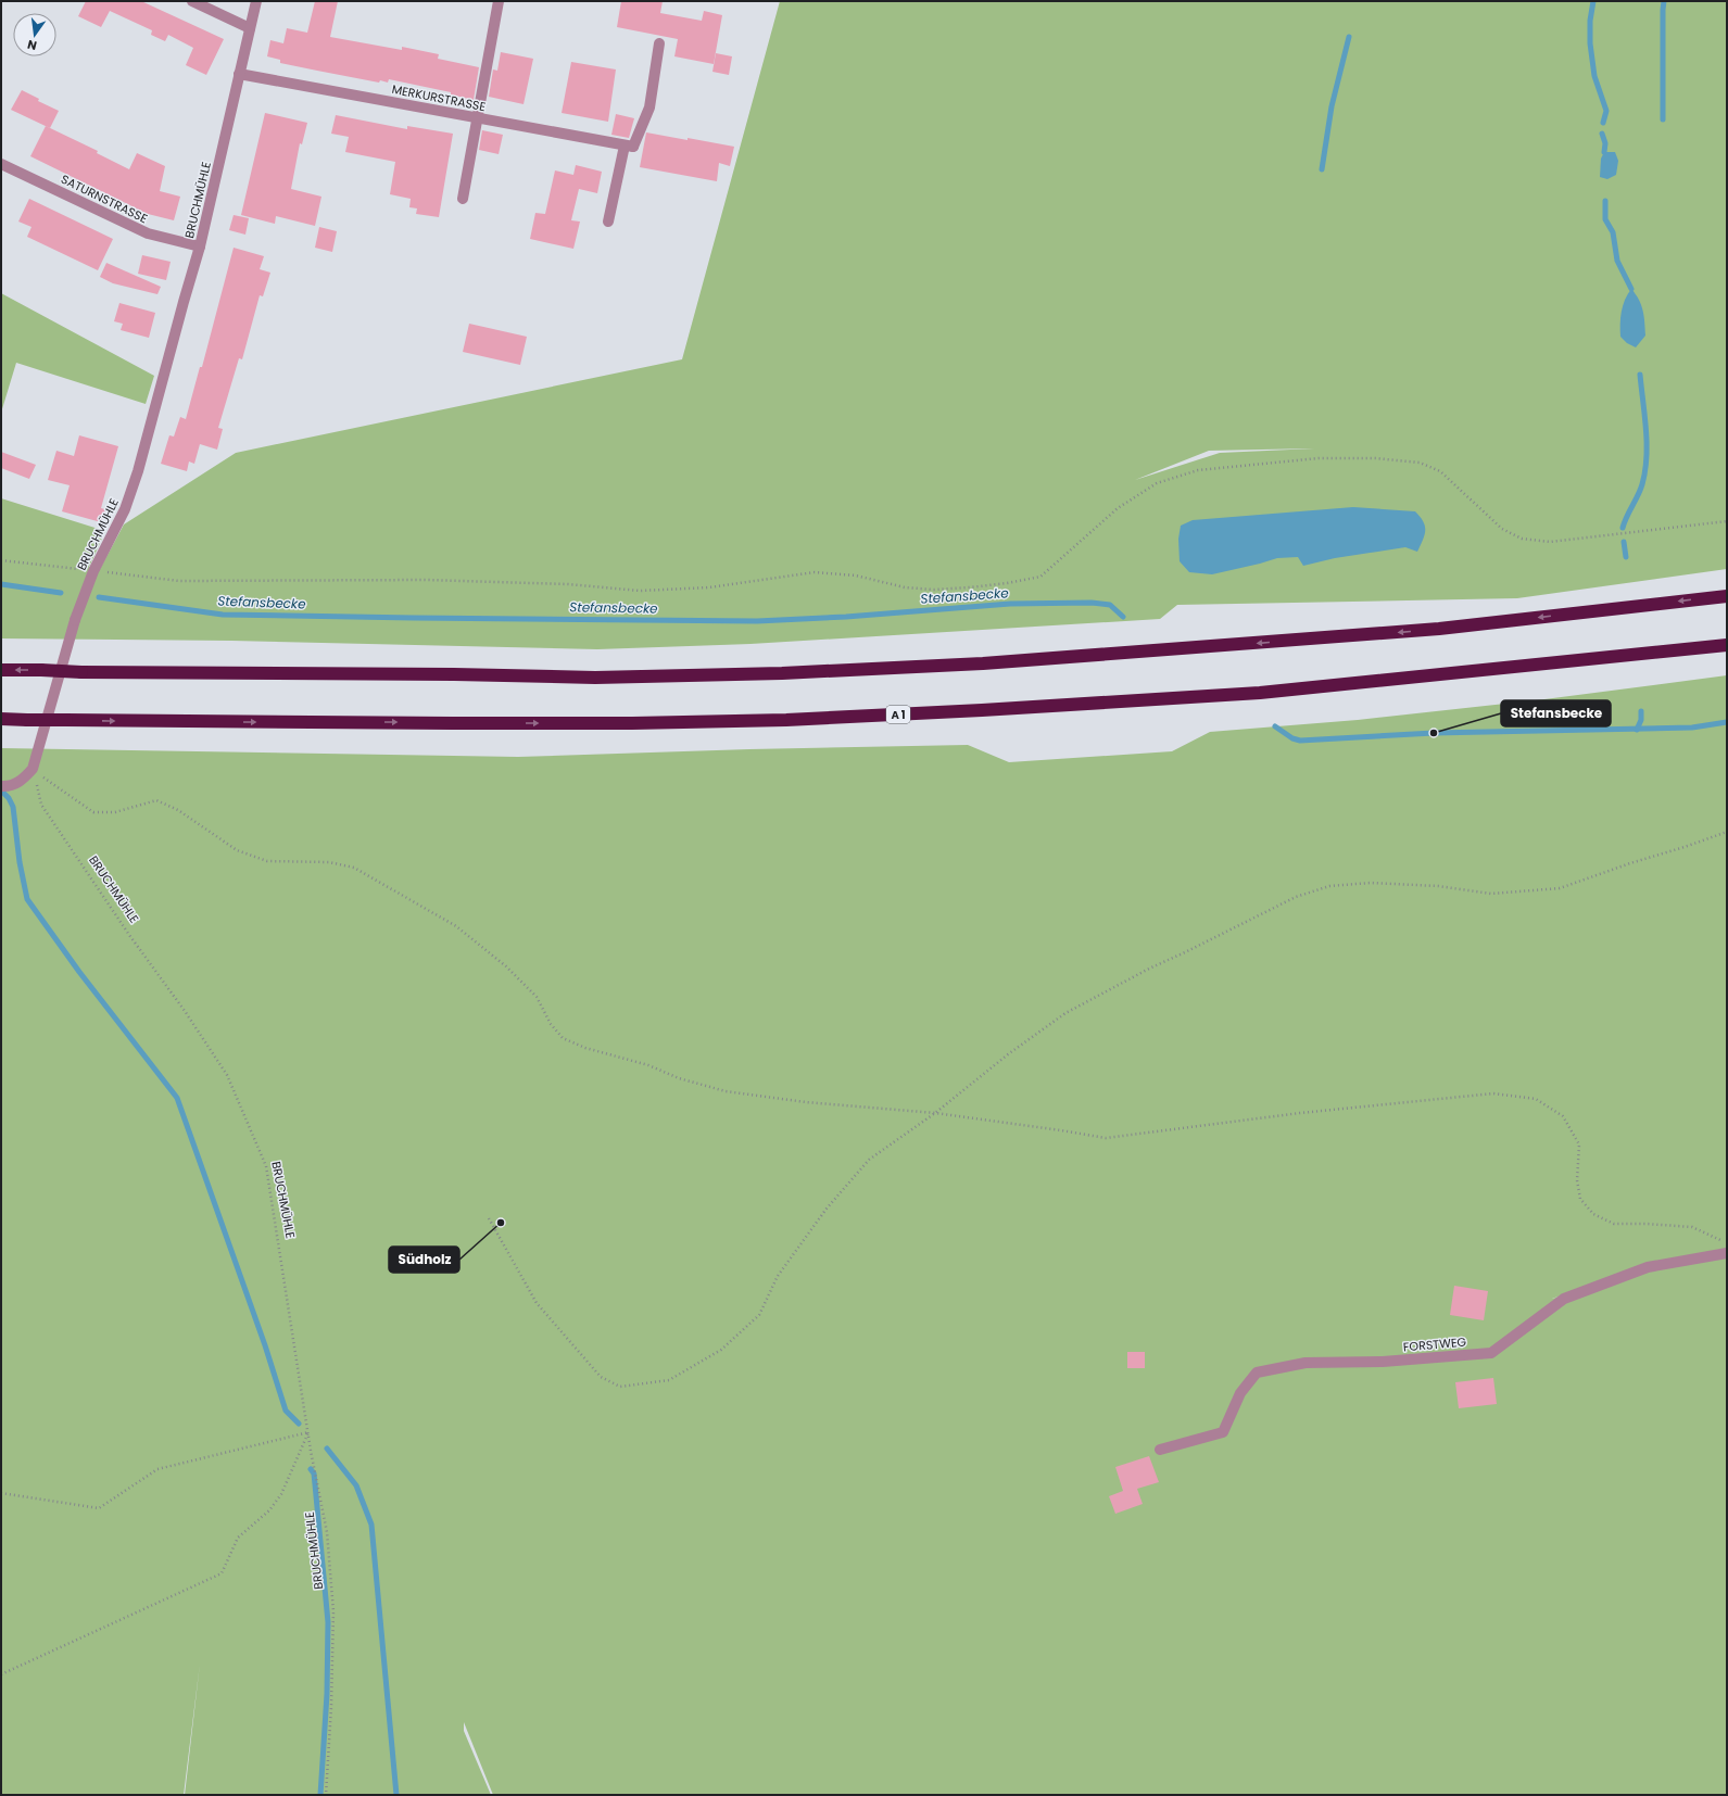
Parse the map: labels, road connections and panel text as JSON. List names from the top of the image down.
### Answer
{
  "streets": {
    "highway": ["A 1"],
    "street": [
      "MERKURSTRASSE",
      "SATURNSTRASSE",
      "BRUCHMÜHLE",
      "FORSTWEG"
    ]
  },
  "crossings": [
    ["MERKURSTRASSE", "BRUCHMÜHLE"],
    ["SATURNSTRASSE", "BRUCHMÜHLE"]
  ],
  "water": ["Stefansbecke"],
  "places": ["Stefansbecke", "Südholz"],
  "north": "bottom"
}
